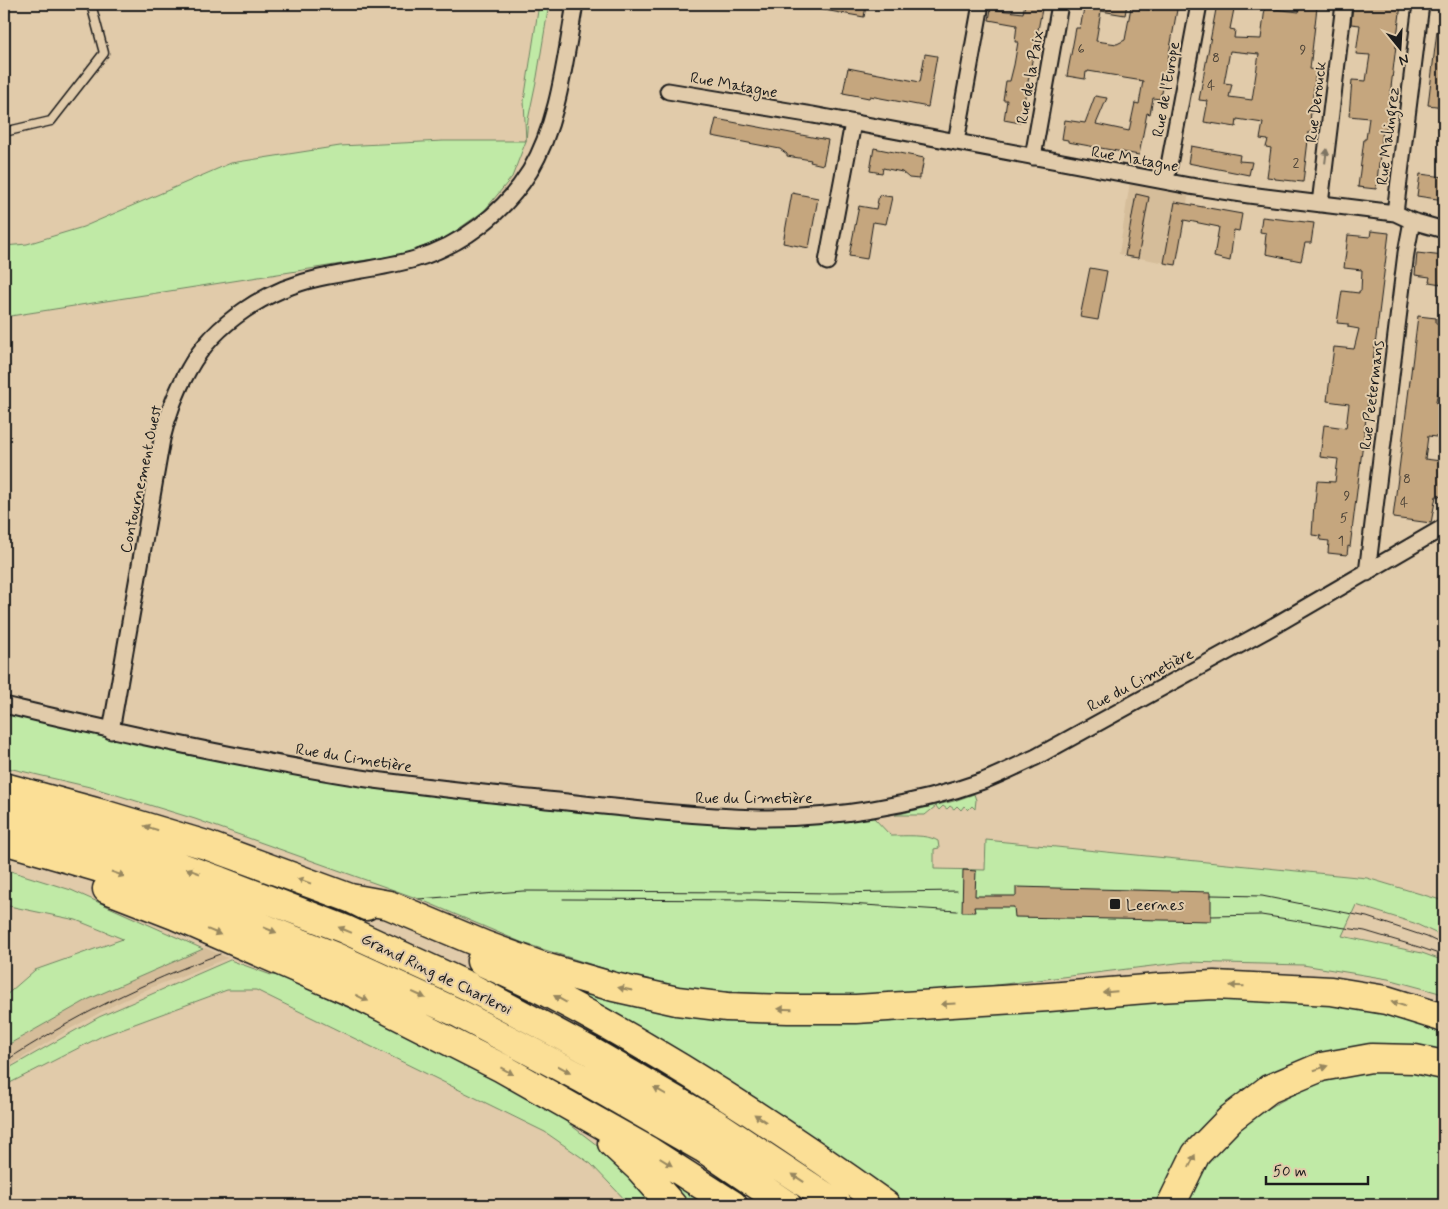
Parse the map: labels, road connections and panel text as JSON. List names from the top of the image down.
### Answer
{
  "streets": {
    "highway": ["Grand Ring de Charleroi"],
    "street": [
      "Rue de la Paix",
      "Rue Matagne",
      "Rue de l'Europe",
      "Rue Derouck",
      "Rue Malingrez",
      "Rue Peetermans",
      "Contournement Ouest",
      "Rue du Cimetière"
    ]
  },
  "crossings": [
    ["Rue de la Paix", "Rue Matagne"],
    ["Rue Matagne", "Rue de l'Europe"],
    ["Rue Matagne", "Rue Derouck"],
    ["Rue Matagne", "Rue Malingrez"],
    ["Rue Matagne", "Rue Peetermans"],
    ["Rue Peetermans", "Rue du Cimetière"],
    ["Contournement Ouest", "Rue du Cimetière"]
  ],
  "one_way": ["Rue Derouck"],
  "places": {
    "transit": ["Leernes"]
  },
  "house_numbers": [
    "6",
    "9",
    "8",
    "4",
    "2",
    "8",
    "9",
    "4",
    "5",
    "1"
  ],
  "scale_bar": "50 m",
  "north": "bottom"
}
